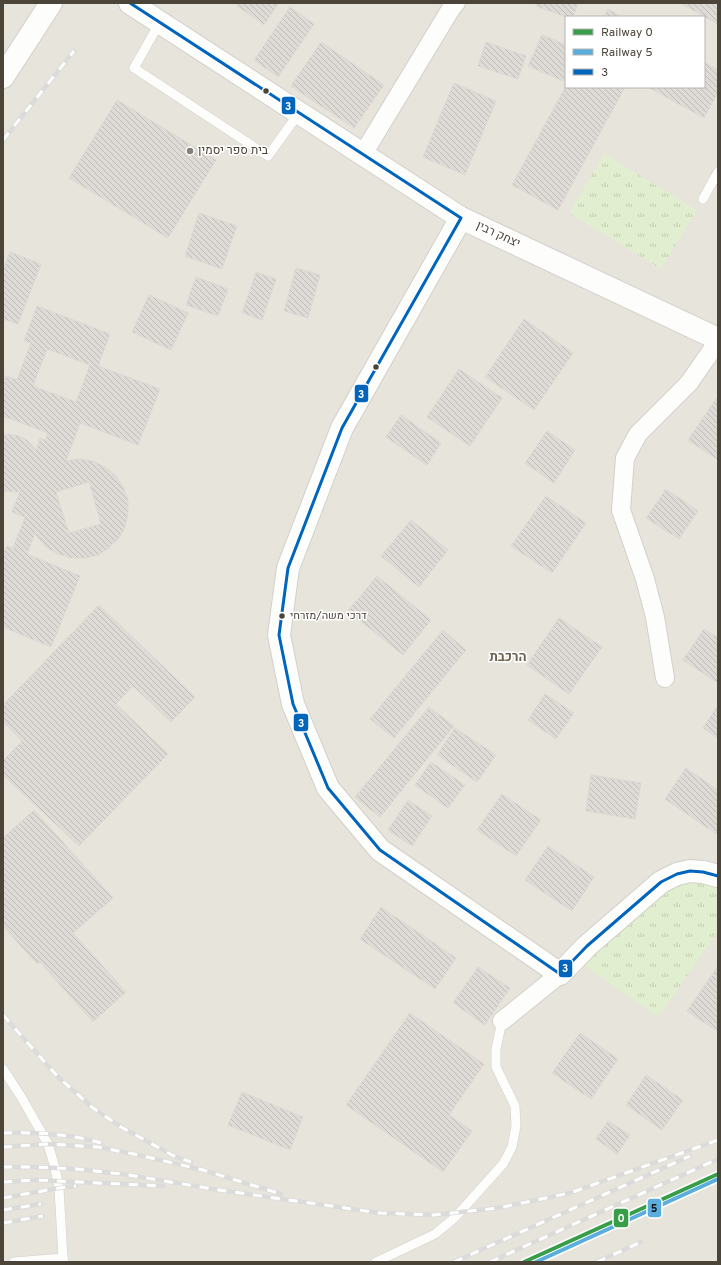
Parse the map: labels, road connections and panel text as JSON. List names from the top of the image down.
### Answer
{
  "streets": {
    "street": ["יצחק רבין"]
  },
  "districts": ["הרכבת"],
  "places": ["בית ספר יסמין", "דרכי משה/מזרחי"],
  "lines": ["transit line 3", "rail line 0", "rail line 5"],
  "legend": ["Railway 0", "Railway 5", "3"]
}
